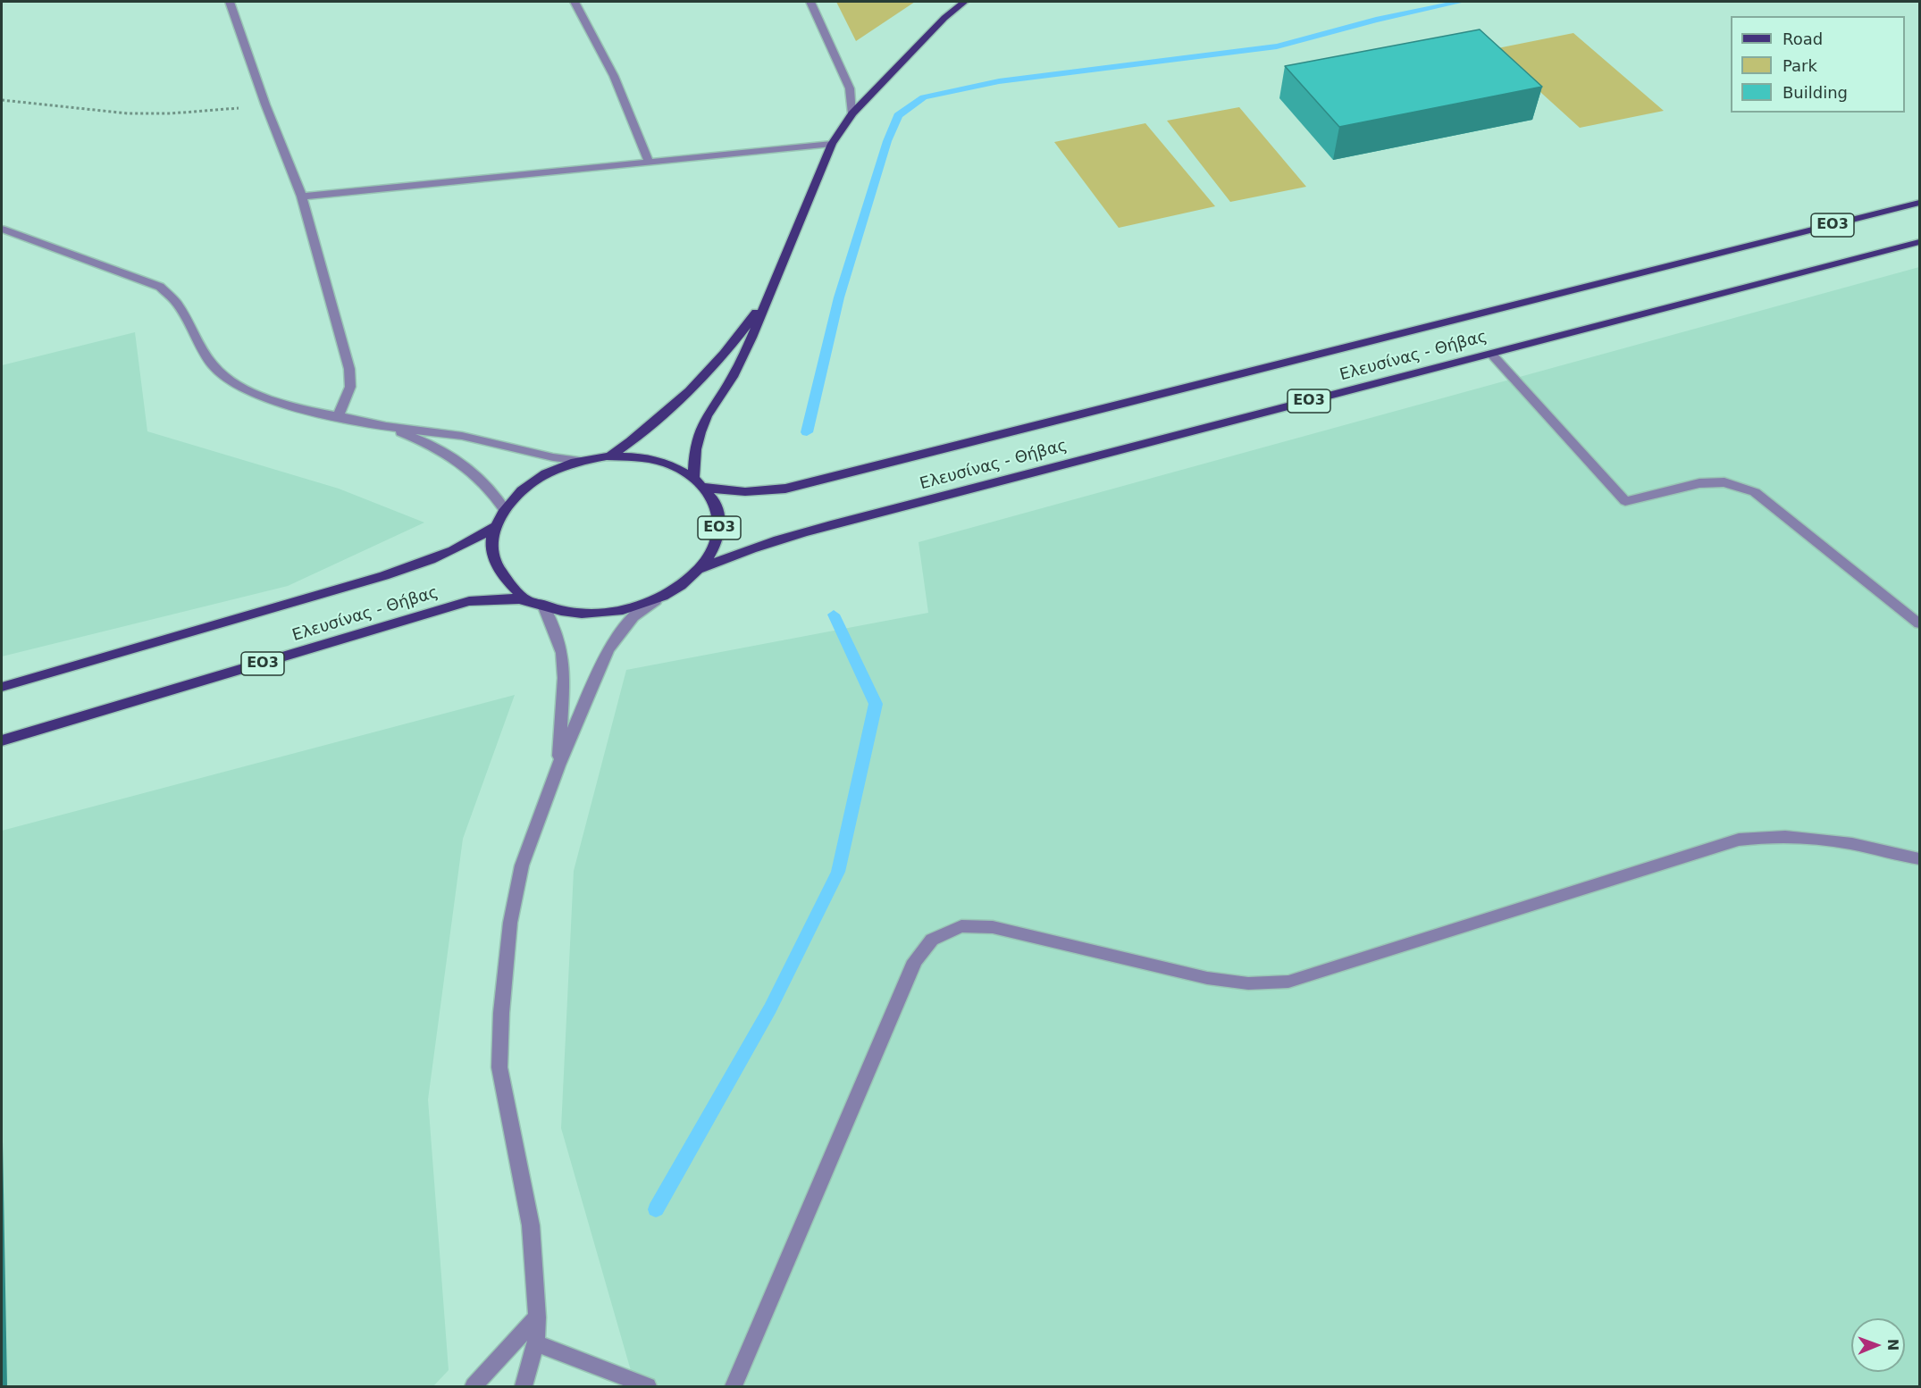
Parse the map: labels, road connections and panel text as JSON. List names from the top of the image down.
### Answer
{
  "streets": {
    "main road": ["ΕΟ3", "Ελευσίνας - Θήβας"]
  },
  "legend": ["Road", "Park", "Building"],
  "north": "right"
}
